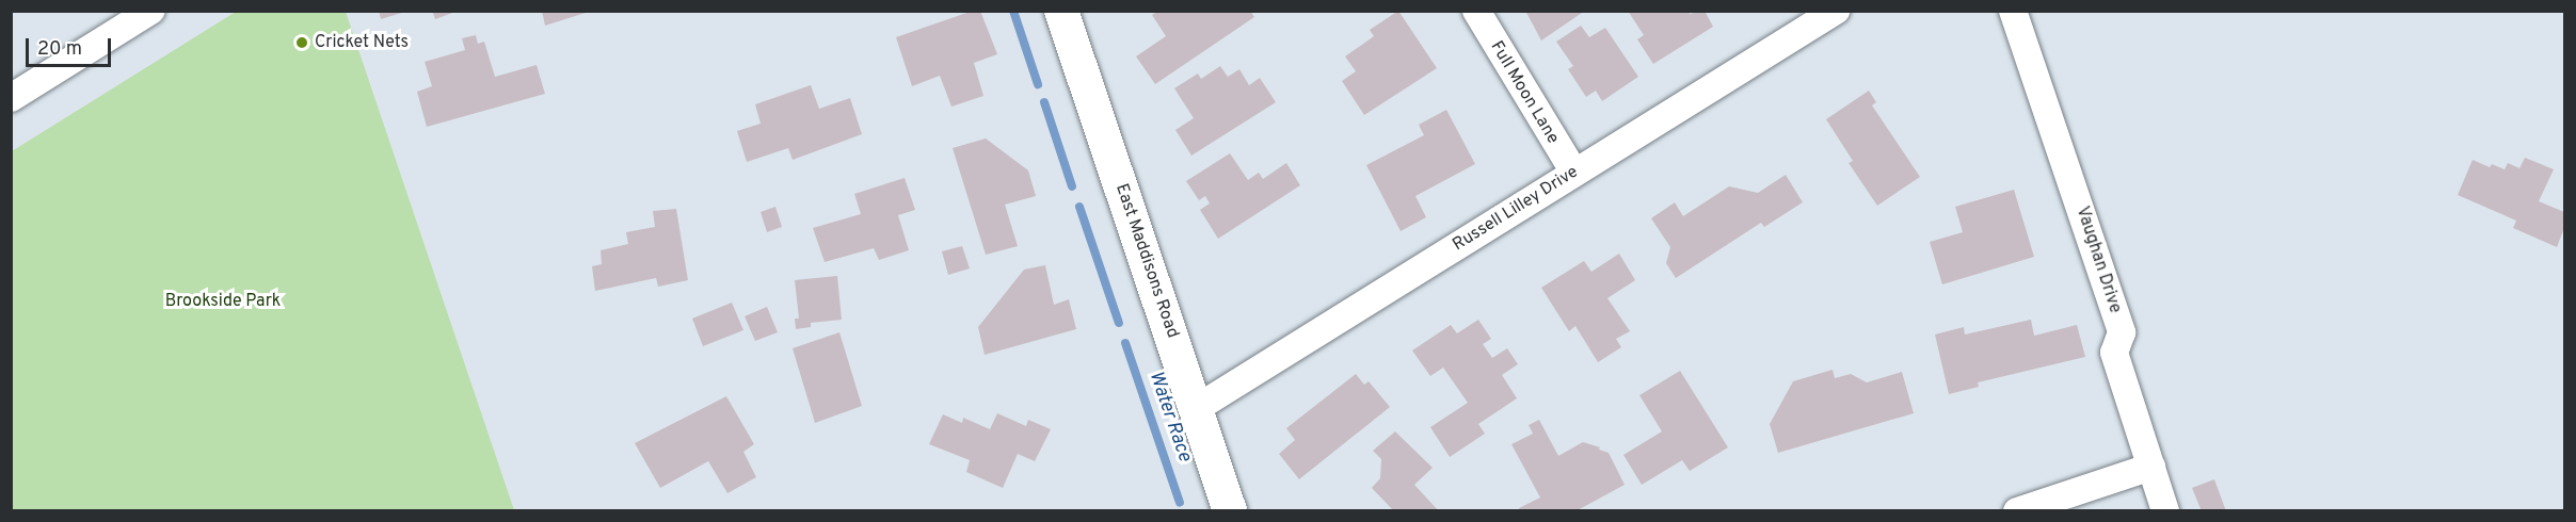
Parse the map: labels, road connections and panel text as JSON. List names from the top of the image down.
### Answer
{
  "streets": {
    "street": [
      "Full Moon Lane",
      "Russell Lilley Drive",
      "Vaughan Drive",
      "East Maddisons Road"
    ]
  },
  "crossings": [
    ["Full Moon Lane", "Russell Lilley Drive"],
    ["Russell Lilley Drive", "East Maddisons Road"]
  ],
  "water": ["Water Race"],
  "parks": ["Brookside Park"],
  "places": ["Cricket Nets"],
  "scale_bar": "20 m"
}
